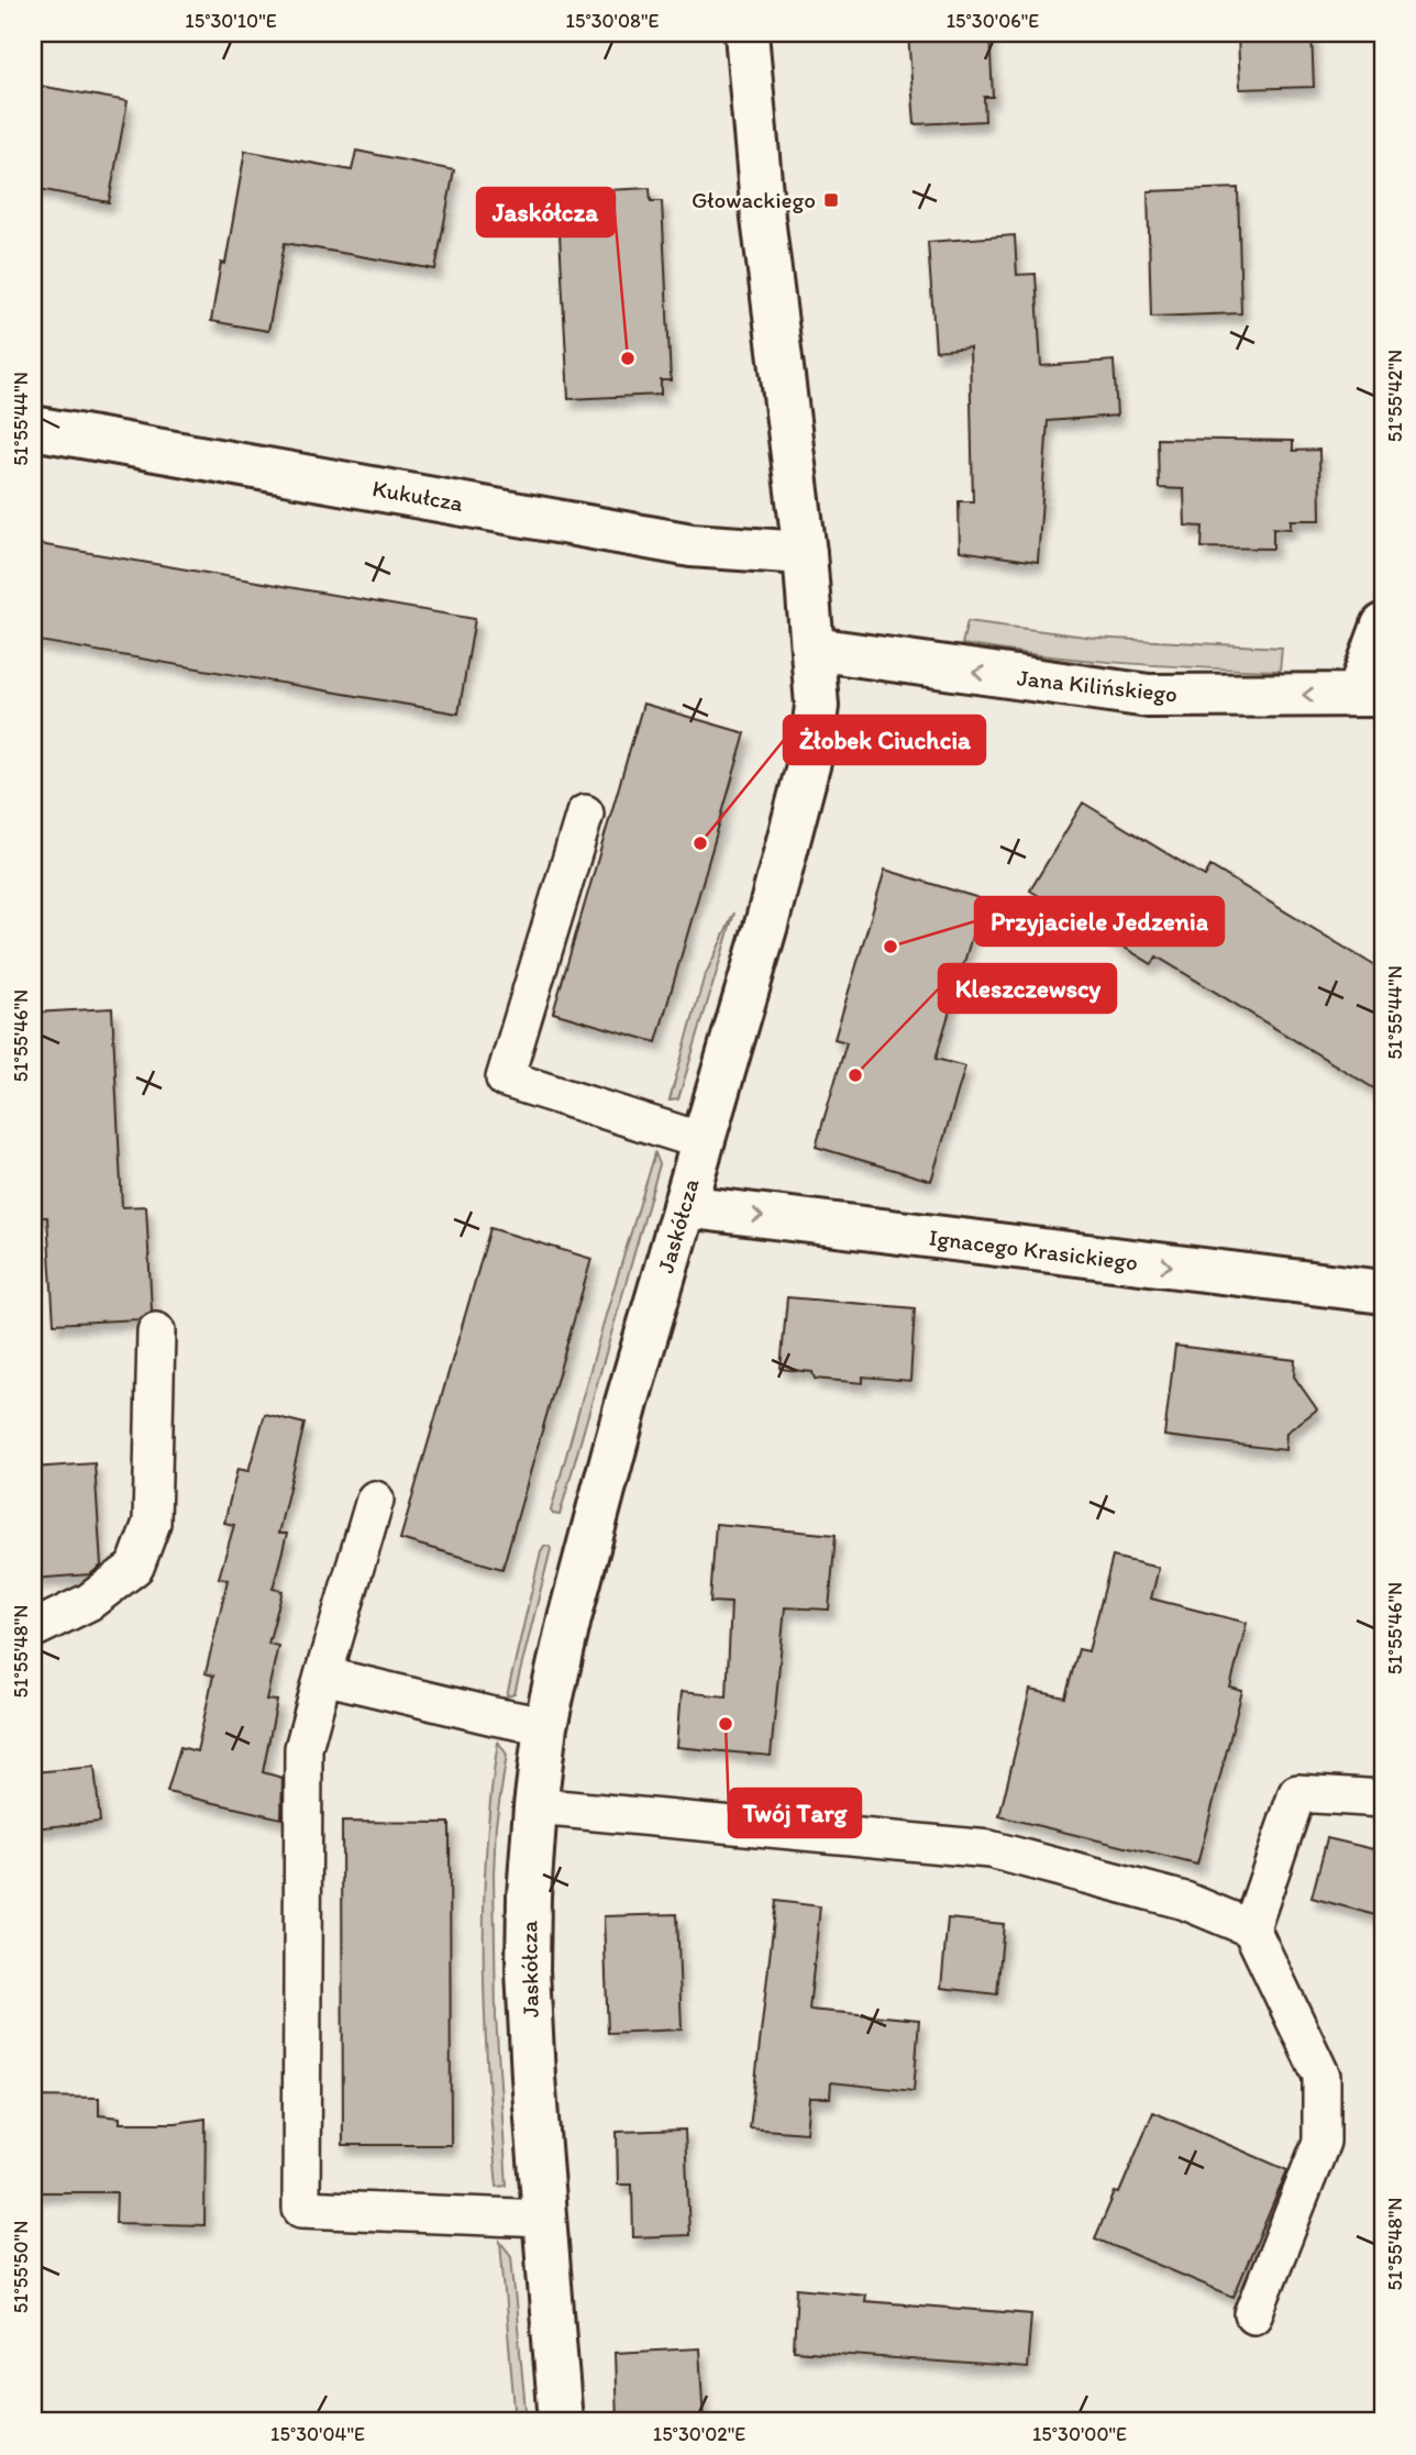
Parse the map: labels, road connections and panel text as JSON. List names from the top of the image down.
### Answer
{
  "streets": {
    "street": [
      "Kukułcza",
      "Jana Kilińskiego",
      "Jaskółcza",
      "Ignacego Krasickiego"
    ]
  },
  "crossings": [
    ["Kukułcza", "Jaskółcza"],
    ["Jana Kilińskiego", "Jaskółcza"],
    ["Jaskółcza", "Ignacego Krasickiego"]
  ],
  "one_way": ["Jana Kilińskiego", "Ignacego Krasickiego"],
  "places": {
    "transit": ["Głowackiego"],
    "other": [
      "Jaskółcza",
      "Żłobek Ciuchcia",
      "Przyjaciele Jedzenia",
      "Kleszczewscy",
      "Twój Targ"
    ]
  },
  "coordinates": [
    "15°30'10\"E",
    "15°30'08\"E",
    "15°30'06\"E",
    "51°55'42\"N",
    "51°55'44\"N",
    "51°55'46\"N",
    "51°55'48\"N",
    "51°55'50\"N",
    "15°30'04\"E",
    "15°30'02\"E",
    "15°30'00\"E"
  ]
}
